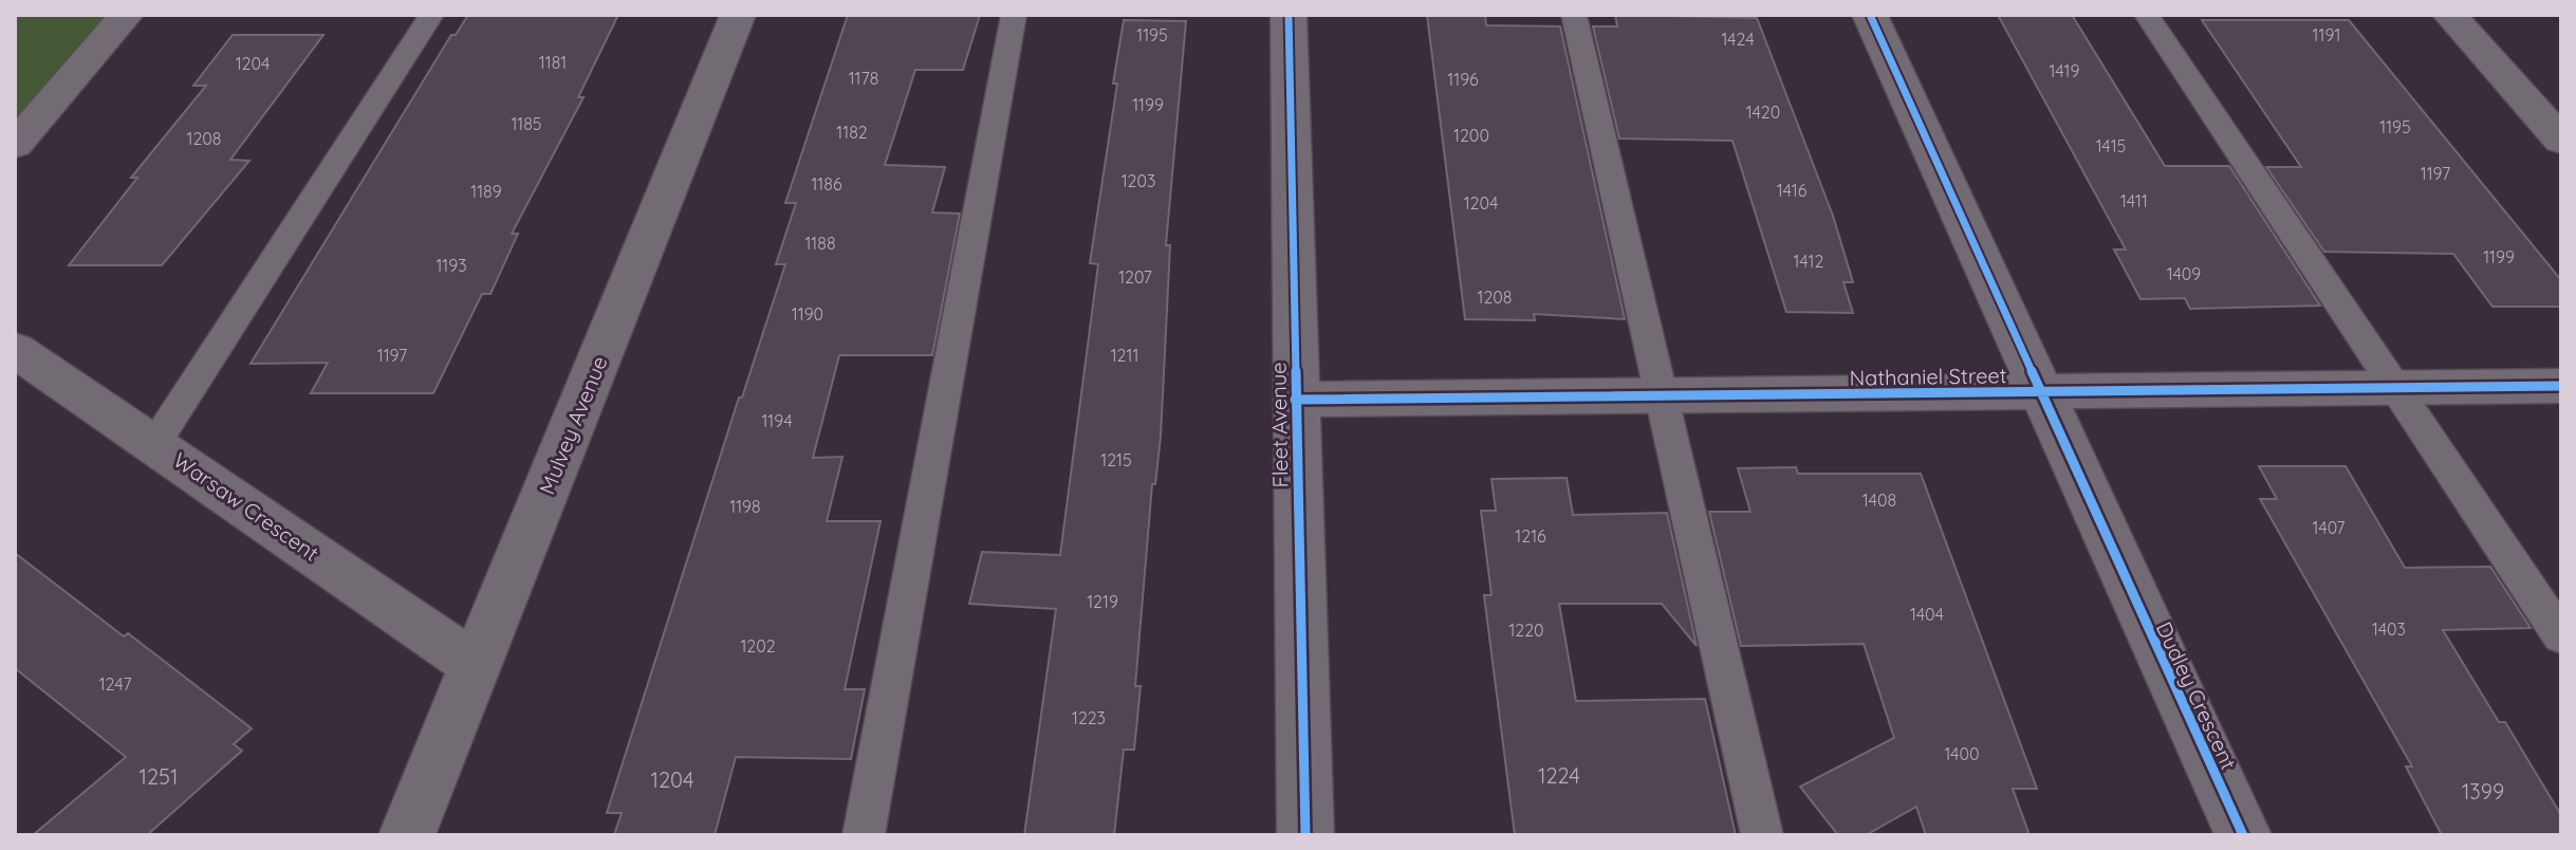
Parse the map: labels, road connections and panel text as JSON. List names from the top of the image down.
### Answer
{
  "streets": {
    "street": [
      "Nathaniel Street",
      "Mulvey Avenue",
      "Fleet Avenue",
      "Warsaw Crescent",
      "Dudley Crescent"
    ]
  },
  "crossings": [
    ["Nathaniel Street", "Fleet Avenue"],
    ["Nathaniel Street", "Dudley Crescent"],
    ["Mulvey Avenue", "Warsaw Crescent"]
  ],
  "house_numbers": [
    "1195",
    "1191",
    "1424",
    "1181",
    "1204",
    "1419",
    "1178",
    "1196",
    "1199",
    "1420",
    "1185",
    "1195",
    "1182",
    "1200",
    "1208",
    "1415",
    "1197",
    "1203",
    "1186",
    "1416",
    "1189",
    "1411",
    "1204",
    "1188",
    "1199",
    "1412",
    "1193",
    "1409",
    "1207",
    "1208",
    "1190",
    "1197",
    "1211",
    "1194",
    "1215",
    "1408",
    "1198",
    "1407",
    "1216",
    "1219",
    "1404",
    "1403",
    "1220",
    "1202",
    "1247",
    "1223",
    "1400",
    "1224",
    "1251",
    "1204",
    "1399"
  ]
}
